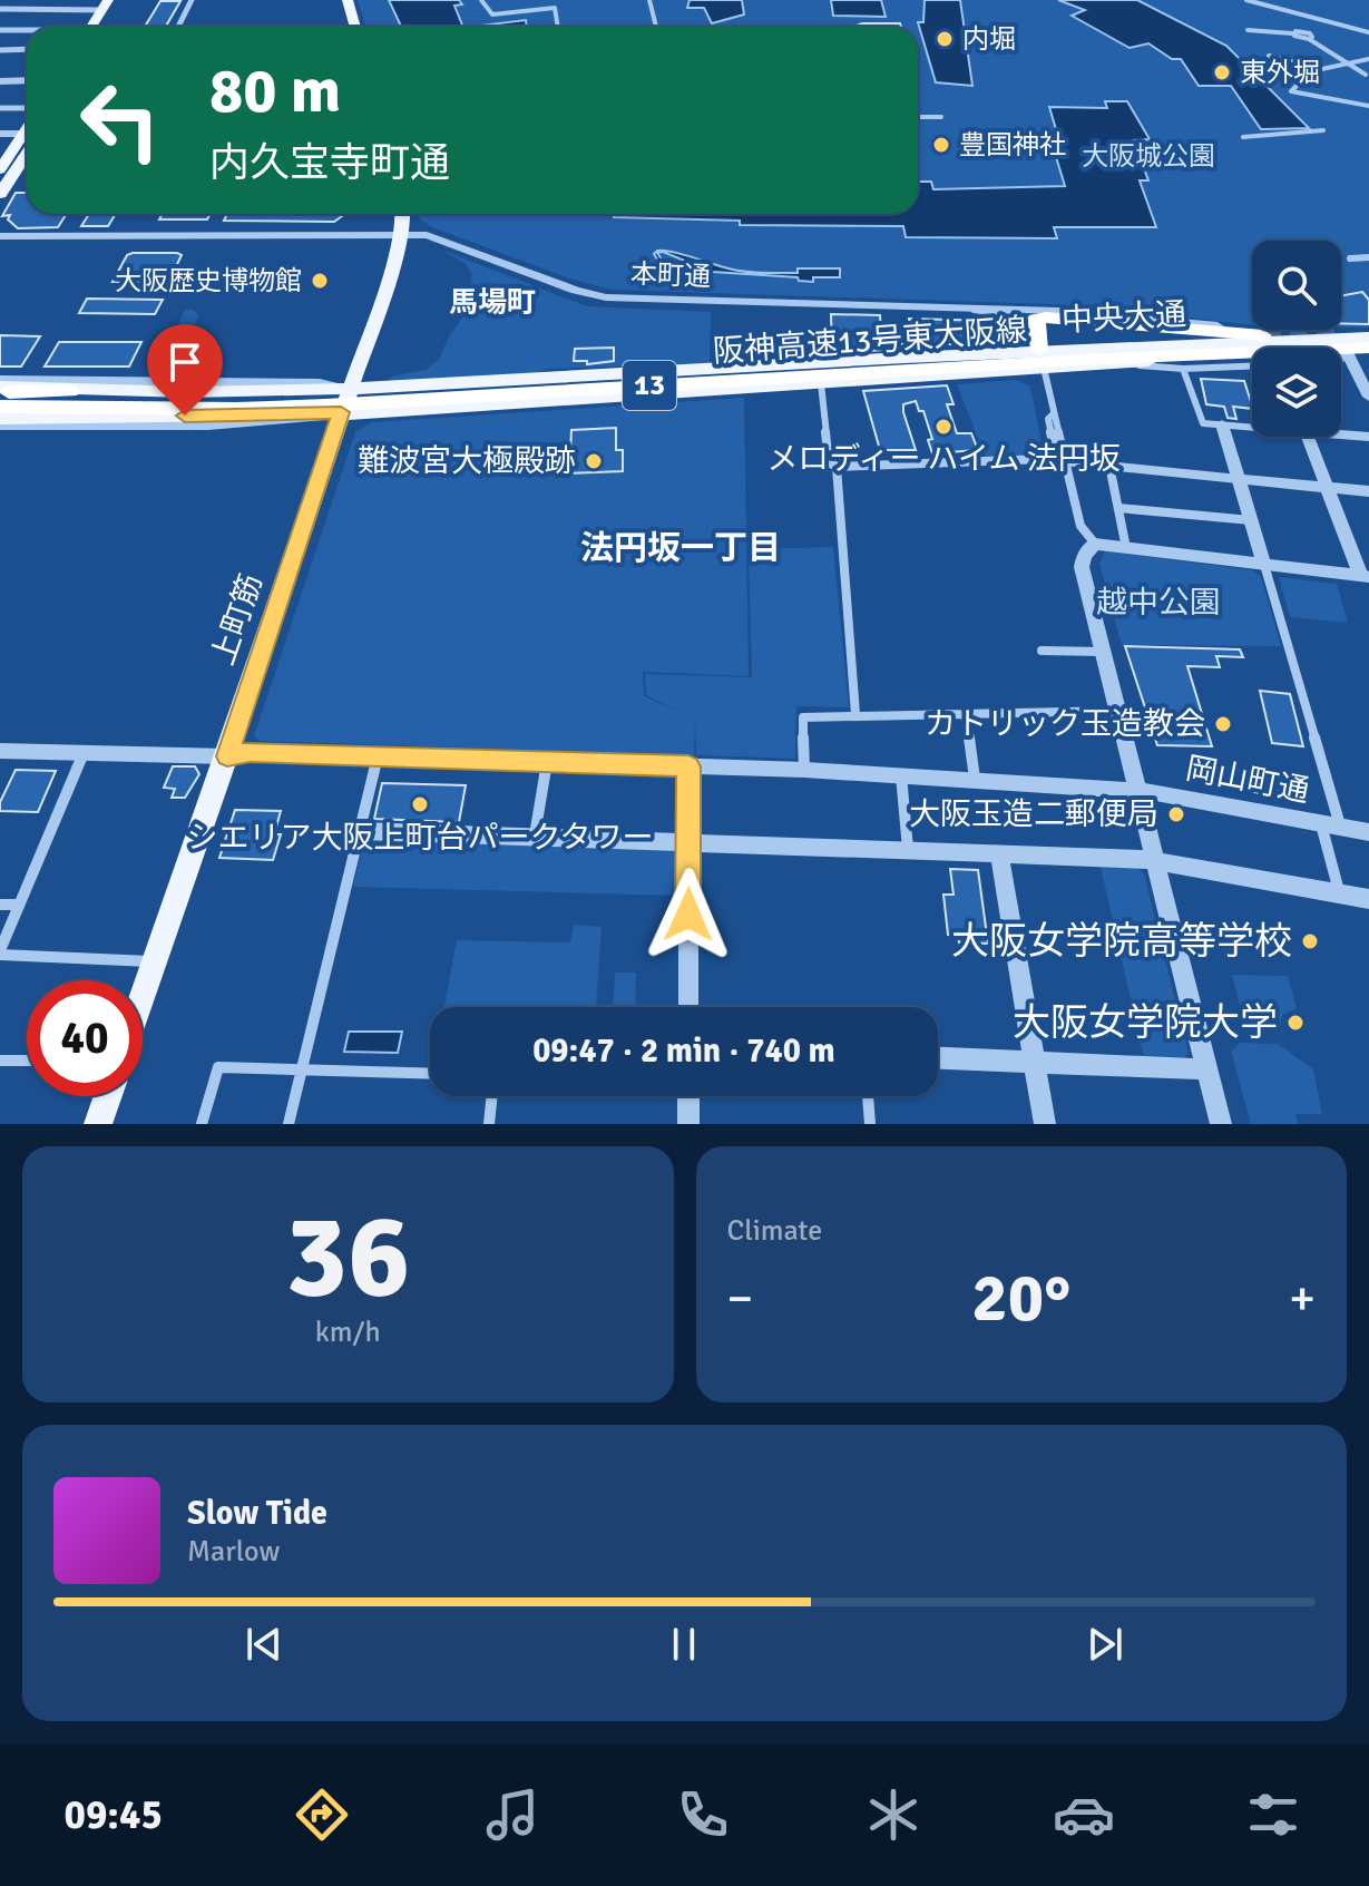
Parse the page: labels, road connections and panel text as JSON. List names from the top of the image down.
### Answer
{
  "streets": {
    "highway": ["阪神高速13号東大阪線", "13"],
    "main road": ["中央大通", "上町筋"],
    "street": ["本町通", "岡山町通"]
  },
  "crossings": [
    ["本町通", "中央大通"],
    ["本町通", "上町筋"],
    ["中央大通", "阪神高速13号東大阪線"],
    ["中央大通", "上町筋"],
    ["上町筋", "岡山町通"]
  ],
  "districts": ["馬場町", "法円坂一丁目"],
  "parks": ["大阪城公園", "越中公園"],
  "places": [
    "内堀",
    "東外堀",
    "豊国神社",
    "大阪歴史博物館",
    "メロディー ハイム 法円坂",
    "難波宮大極殿跡",
    "カトリック玉造教会",
    "シエリア大阪上町台パークタワー",
    "大阪玉造二郵便局",
    "大阪女学院高等学校",
    "大阪女学院大学"
  ],
  "page": {
    "turn": ["80 m", "内久宝寺町通"],
    "limit": "40",
    "trip": "09:47 · 2 min · 740 m",
    "tile": [
      ["36", "km/h"],
      "Climate"
    ],
    "heat": ["−", "20°", "+"],
    "song": ["Slow Tide", "Marlow"],
    "tabs": "09:45"
  }
}
